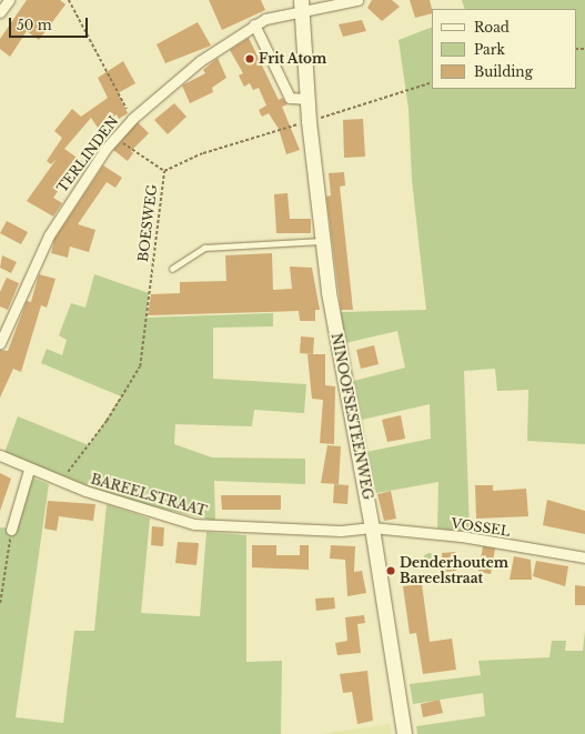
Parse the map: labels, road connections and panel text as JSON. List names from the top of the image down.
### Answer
{
  "streets": {
    "street": [
      "TERLINDEN",
      "NINOOFSESTEENWEG",
      "BAREELSTRAAT",
      "VOSSEL"
    ],
    "path": ["BOESWEG"]
  },
  "crossings": [
    ["TERLINDEN", "NINOOFSESTEENWEG"],
    ["BOESWEG", "NINOOFSESTEENWEG"],
    ["BOESWEG", "BAREELSTRAAT"],
    ["NINOOFSESTEENWEG", "BAREELSTRAAT"],
    ["NINOOFSESTEENWEG", "VOSSEL"],
    ["BAREELSTRAAT", "VOSSEL"]
  ],
  "places": ["Frit Atom", "Denderhoutem Bareelstraat"],
  "legend": ["Road", "Park", "Building"],
  "scale_bar": "50 m"
}
